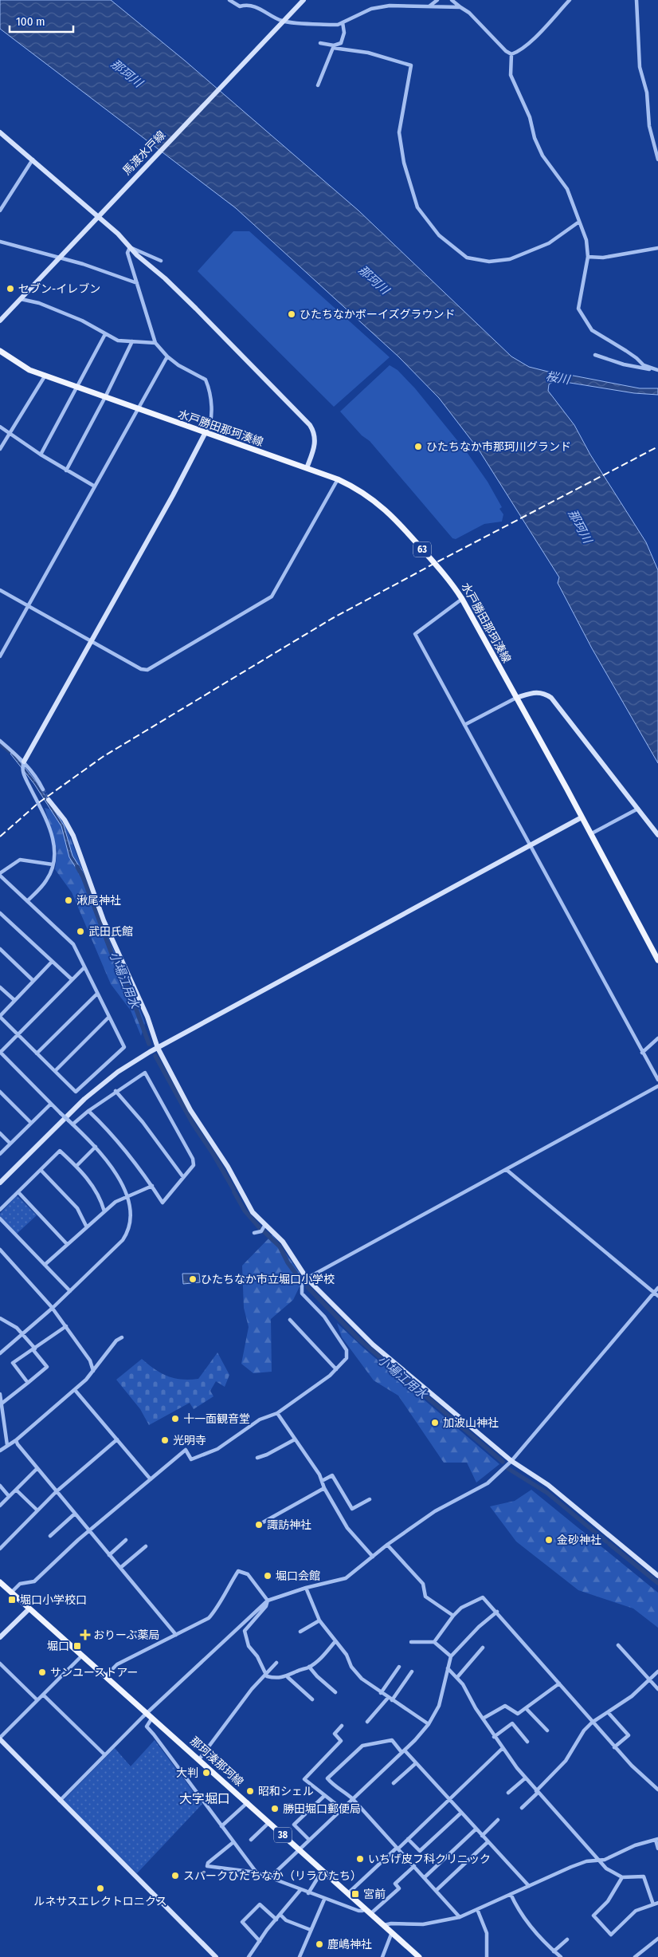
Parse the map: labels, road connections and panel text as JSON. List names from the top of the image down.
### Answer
{
  "streets": {
    "main road": [
      "水戸勝田那珂湊線",
      "63",
      "那珂湊那珂線",
      "38"
    ],
    "street": ["馬渡水戸線"]
  },
  "districts": ["大字堀口"],
  "water": ["那珂川", "桜川", "小場江用水"],
  "places": {
    "other": [
      "セブン-イレブン",
      "ひたちなかボーイズグラウンド",
      "ひたちなか市那珂川グランド",
      "湫尾神社",
      "武田氏館",
      "ひたちなか市立堀口小学校",
      "十一面観音堂",
      "加波山神社",
      "光明寺",
      "諏訪神社",
      "金砂神社",
      "堀口会館",
      "サンユーストアー",
      "大判",
      "昭和シェル",
      "勝田堀口郵便局",
      "いちげ皮フ科クリニック",
      "スパークひたちなか（リラひたち）",
      "ルネサスエレクトロニクス",
      "鹿嶋神社"
    ],
    "transit": ["堀口小学校口", "堀口", "宮前"],
    "health": ["おりーぶ薬局"]
  },
  "scale_bar": "100 m"
}
